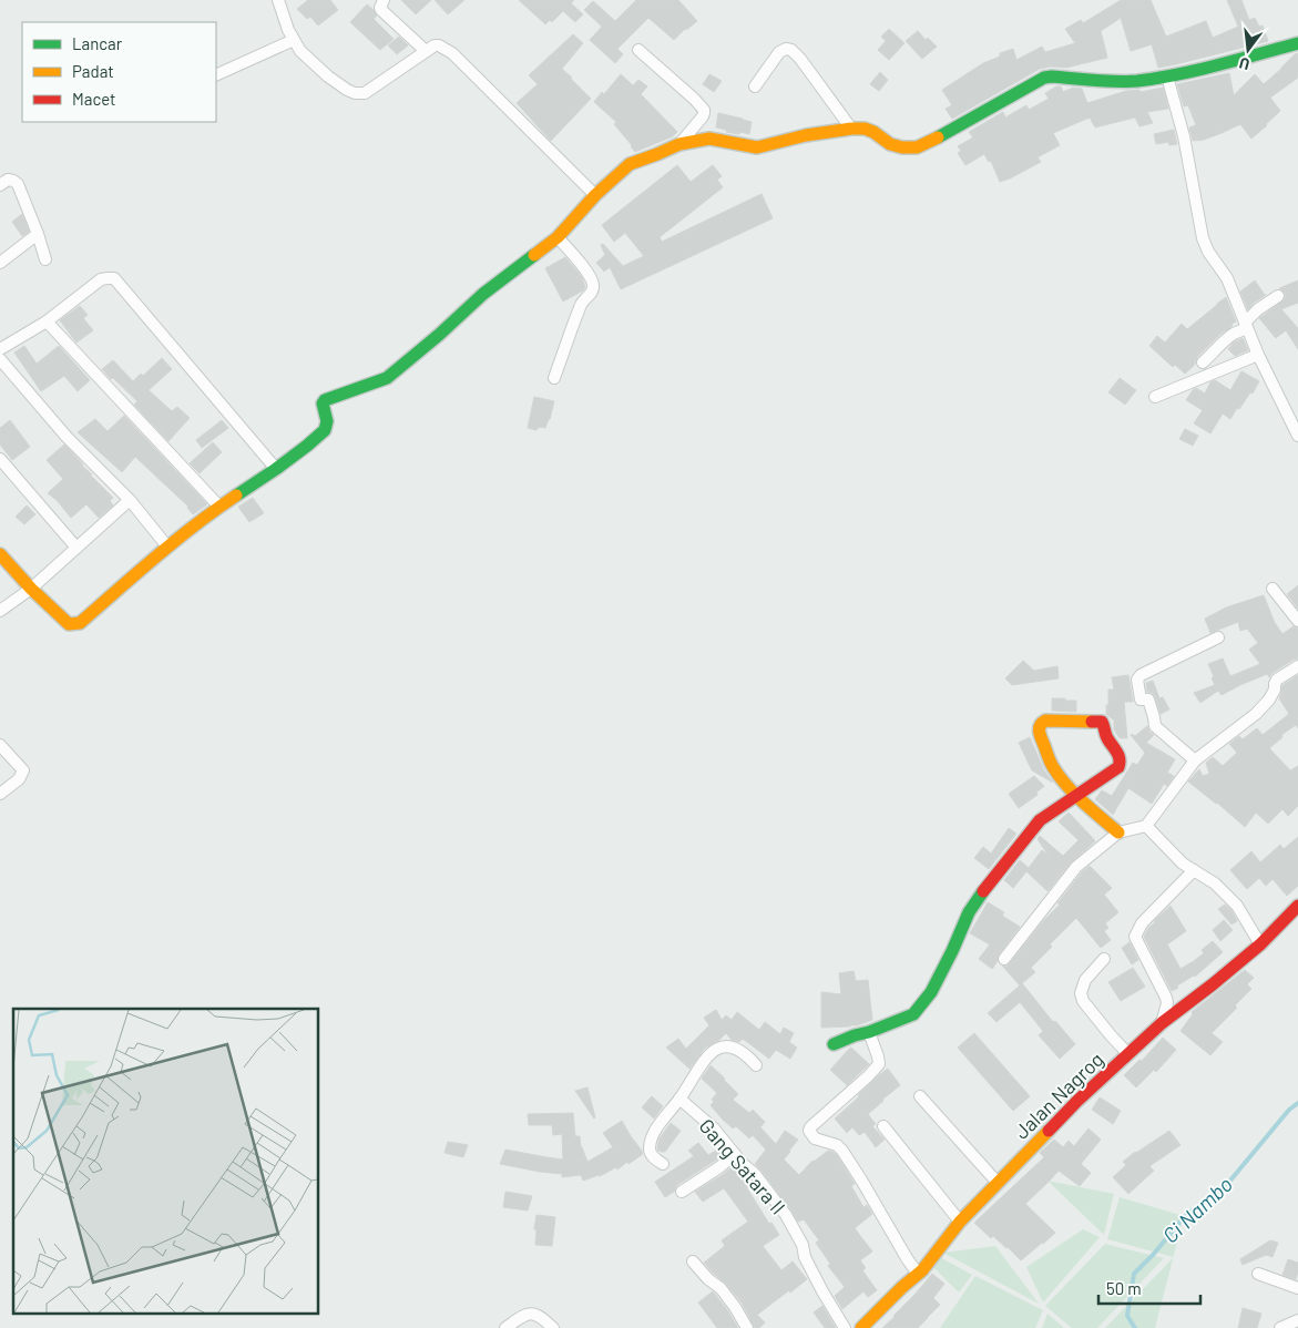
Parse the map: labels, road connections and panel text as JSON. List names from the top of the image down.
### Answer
{
  "streets": {
    "street": ["Jalan Nagrog", "Gang Satara II"]
  },
  "water": ["Ci Nambo"],
  "legend": ["Lancar", "Padat", "Macet"],
  "scale_bar": "50 m",
  "north": "bottom"
}
